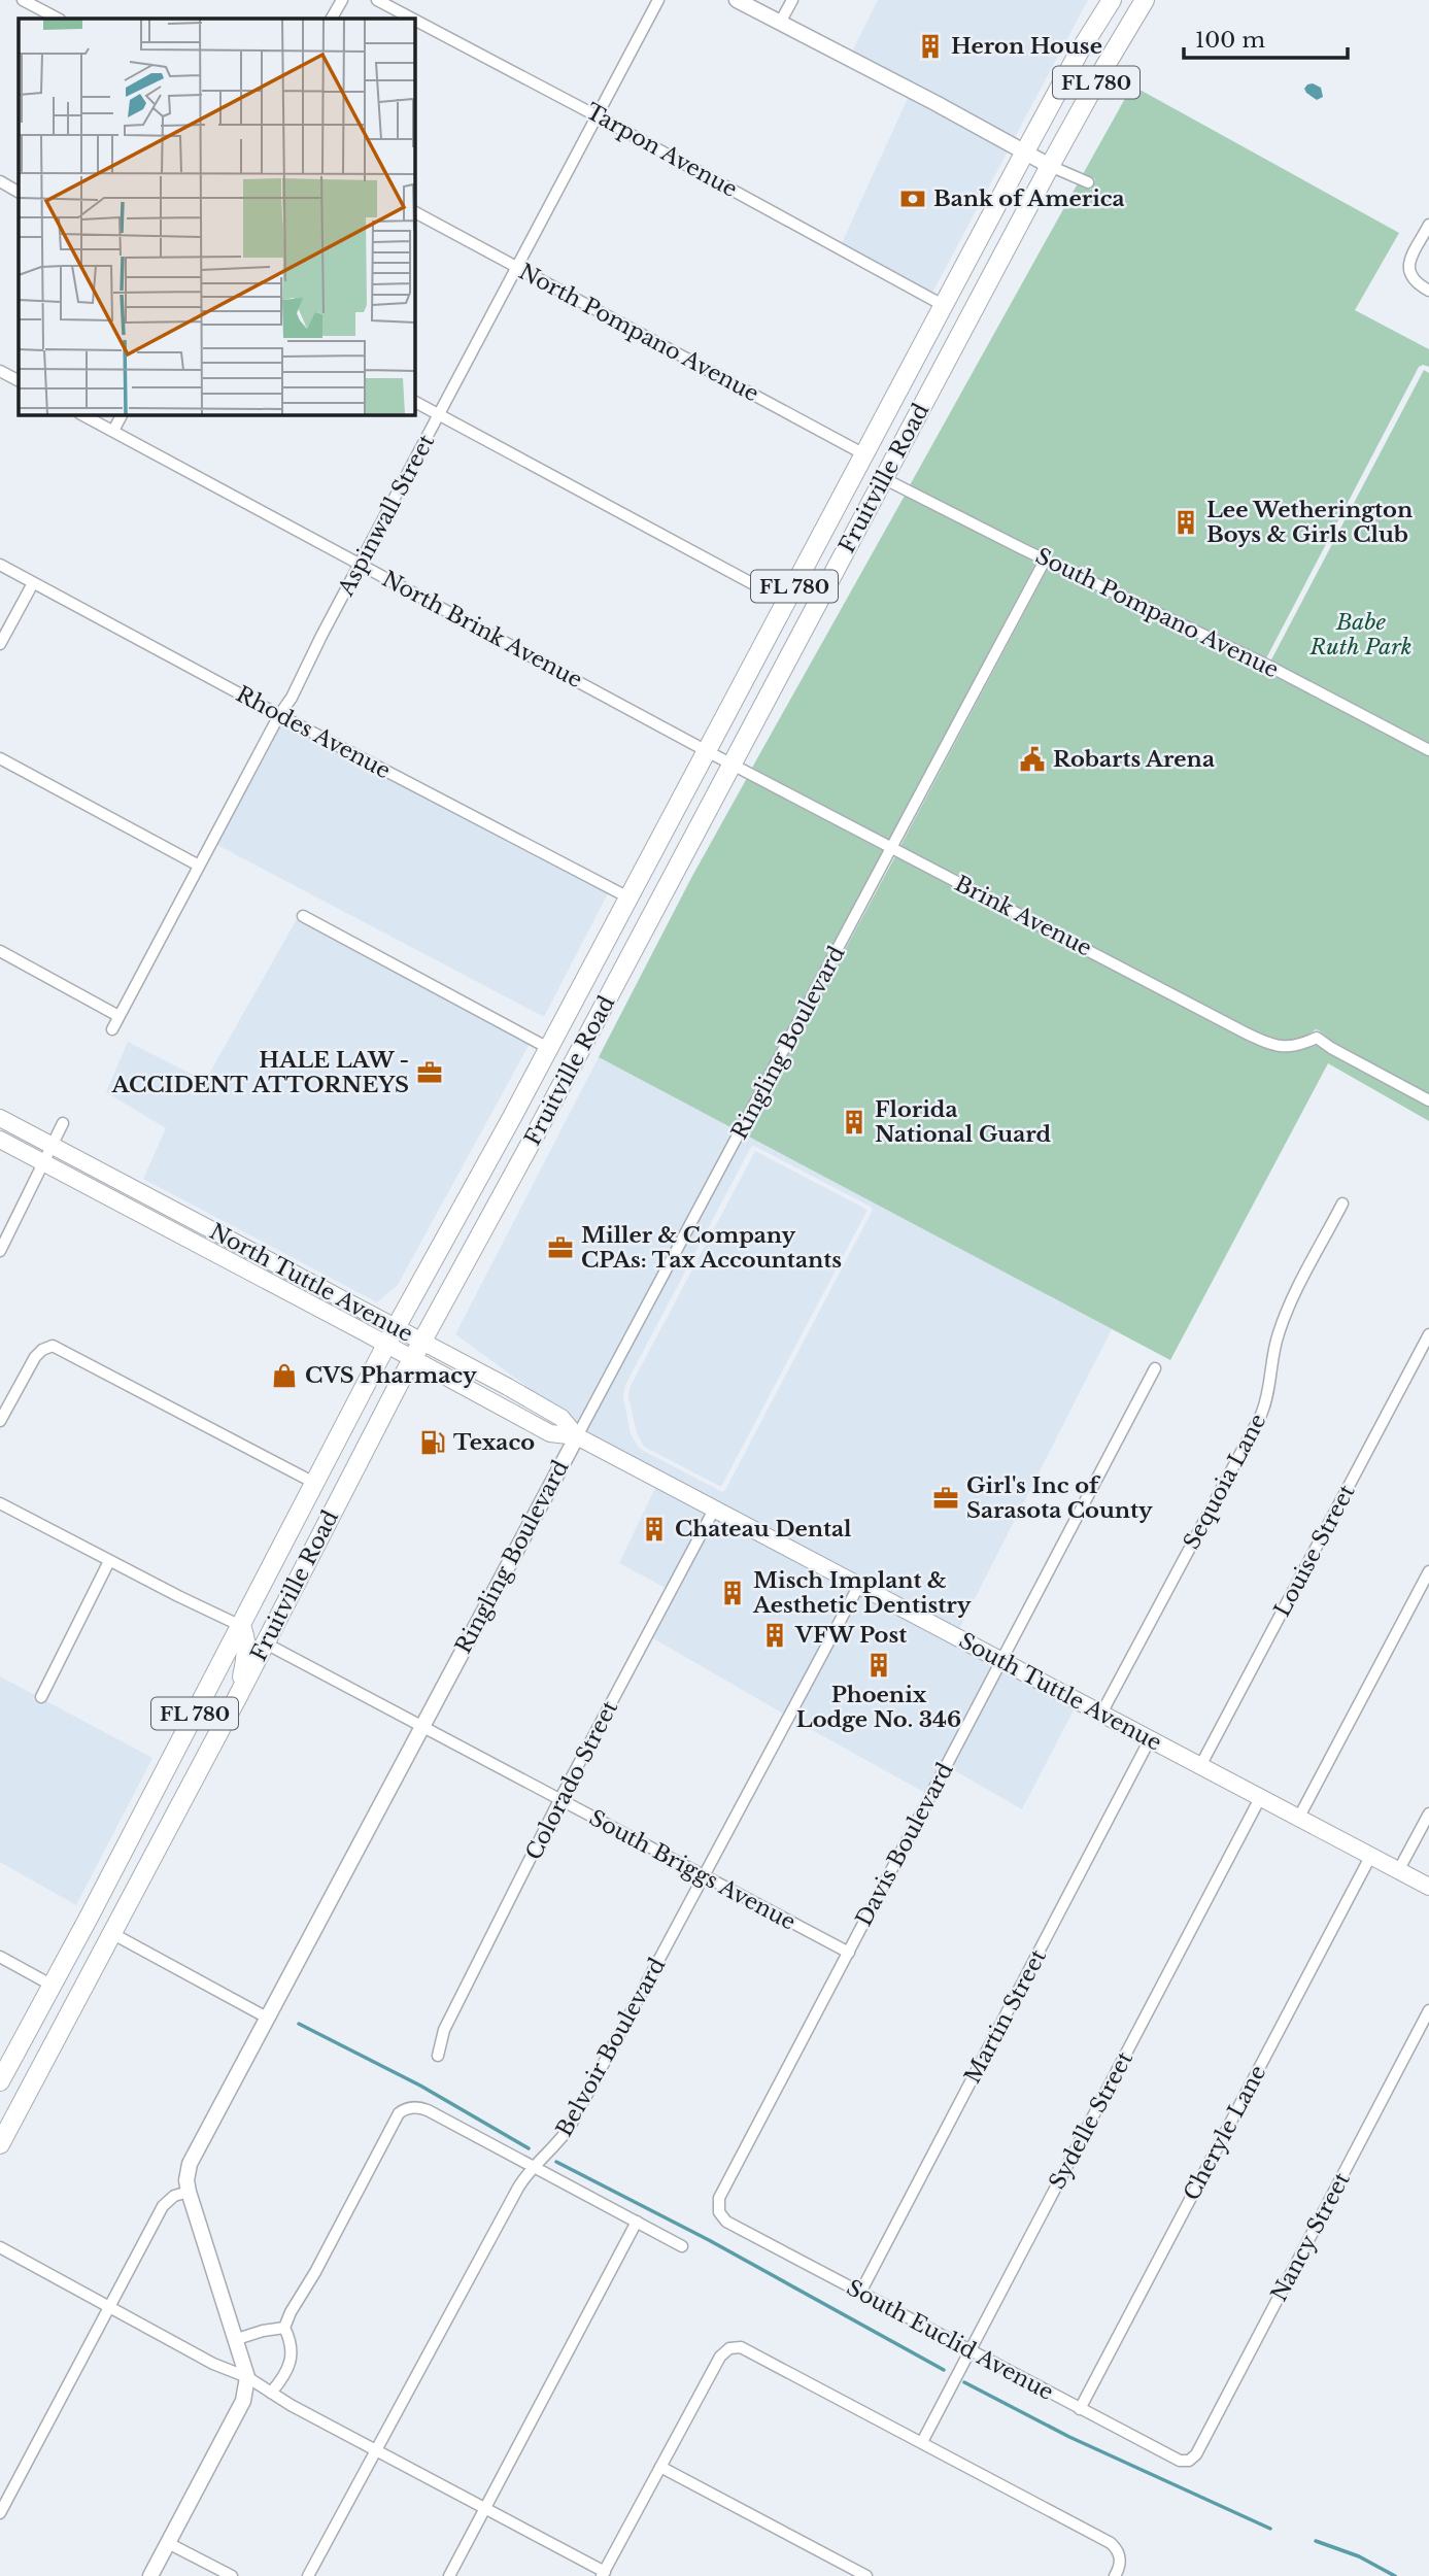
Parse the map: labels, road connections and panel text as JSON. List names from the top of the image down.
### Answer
{
  "streets": {
    "main road": [
      "FL 780",
      "Fruitville Road",
      "North Tuttle Avenue",
      "South Tuttle Avenue"
    ],
    "street": [
      "Tarpon Avenue",
      "North Pompano Avenue",
      "Aspinwall Street",
      "South Pompano Avenue",
      "North Brink Avenue",
      "Rhodes Avenue",
      "Brink Avenue",
      "Ringling Boulevard",
      "Sequoia Lane",
      "Louise Street",
      "Colorado Street",
      "Davis Boulevard",
      "South Briggs Avenue",
      "Martin Street",
      "Belvoir Boulevard",
      "Sydelle Street",
      "Cheryle Lane",
      "Nancy Street",
      "South Euclid Avenue"
    ]
  },
  "crossings": [
    ["Tarpon Avenue", "Fruitville Road"],
    ["Tarpon Avenue", "Aspinwall Street"],
    ["North Pompano Avenue", "Fruitville Road"],
    ["North Pompano Avenue", "Aspinwall Street"],
    ["Fruitville Road", "South Pompano Avenue"],
    ["Fruitville Road", "North Brink Avenue"],
    ["Fruitville Road", "Rhodes Avenue"],
    ["Fruitville Road", "Brink Avenue"],
    ["Fruitville Road", "North Tuttle Avenue"],
    ["Fruitville Road", "South Briggs Avenue"],
    ["Aspinwall Street", "North Brink Avenue"],
    ["Aspinwall Street", "Rhodes Avenue"],
    ["South Pompano Avenue", "Ringling Boulevard"],
    ["North Brink Avenue", "Brink Avenue"],
    ["Brink Avenue", "Ringling Boulevard"],
    ["Ringling Boulevard", "North Tuttle Avenue"],
    ["Ringling Boulevard", "South Tuttle Avenue"],
    ["Ringling Boulevard", "South Briggs Avenue"],
    ["North Tuttle Avenue", "South Tuttle Avenue"],
    ["Sequoia Lane", "South Tuttle Avenue"],
    ["Louise Street", "South Tuttle Avenue"],
    ["South Tuttle Avenue", "Colorado Street"],
    ["South Tuttle Avenue", "Davis Boulevard"],
    ["South Tuttle Avenue", "Martin Street"],
    ["South Tuttle Avenue", "Belvoir Boulevard"],
    ["South Tuttle Avenue", "Sydelle Street"],
    ["South Tuttle Avenue", "Cheryle Lane"],
    ["Colorado Street", "South Briggs Avenue"],
    ["Davis Boulevard", "South Briggs Avenue"],
    ["Davis Boulevard", "South Euclid Avenue"],
    ["South Briggs Avenue", "Belvoir Boulevard"],
    ["Martin Street", "South Euclid Avenue"],
    ["Sydelle Street", "South Euclid Avenue"],
    ["Cheryle Lane", "South Euclid Avenue"],
    ["Nancy Street", "South Euclid Avenue"]
  ],
  "parks": ["Babe Ruth Park"],
  "places": {
    "building": [
      "Heron House",
      "Lee Wetherington Boys & Girls Club",
      "Florida National Guard",
      "Chateau Dental",
      "Misch Implant & Aesthetic Dentistry",
      "VFW Post",
      "Phoenix Lodge No. 346"
    ],
    "bank": ["Bank of America"],
    "public building": ["Robarts Arena"],
    "office": ["HALE LAW - ACCIDENT ATTORNEYS", "Miller & Company CPAs: Tax Accountants", "Girl's Inc of Sarasota County"],
    "shop": ["CVS Pharmacy"],
    "fuel station": ["Texaco"]
  },
  "scale_bar": "100 m"
}
